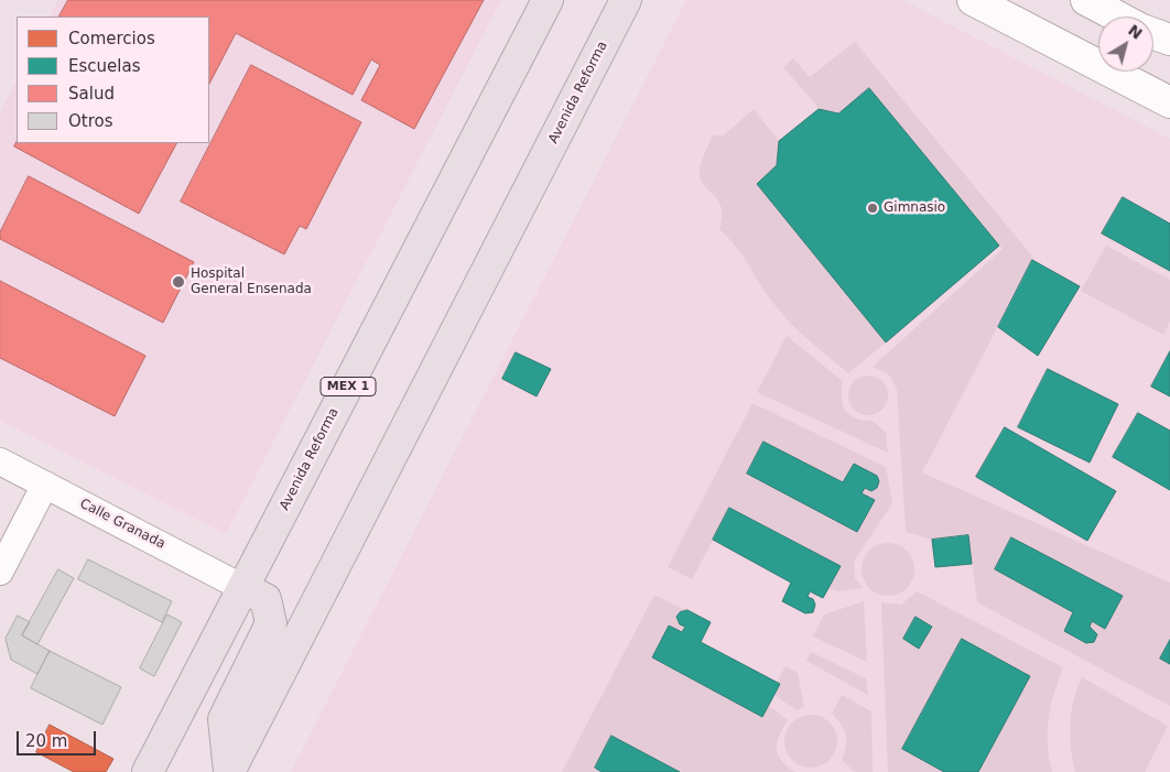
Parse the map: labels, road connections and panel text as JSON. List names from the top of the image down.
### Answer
{
  "streets": {
    "highway": ["Avenida Reforma", "MEX 1"],
    "street": ["Calle Granada"]
  },
  "crossings": [
    ["Avenida Reforma", "Calle Granada"]
  ],
  "places": ["Gimnasio", "Hospital General Ensenada"],
  "legend": [
    "Comercios",
    "Escuelas",
    "Salud",
    "Otros"
  ],
  "scale_bar": "20 m",
  "north": "top right"
}
